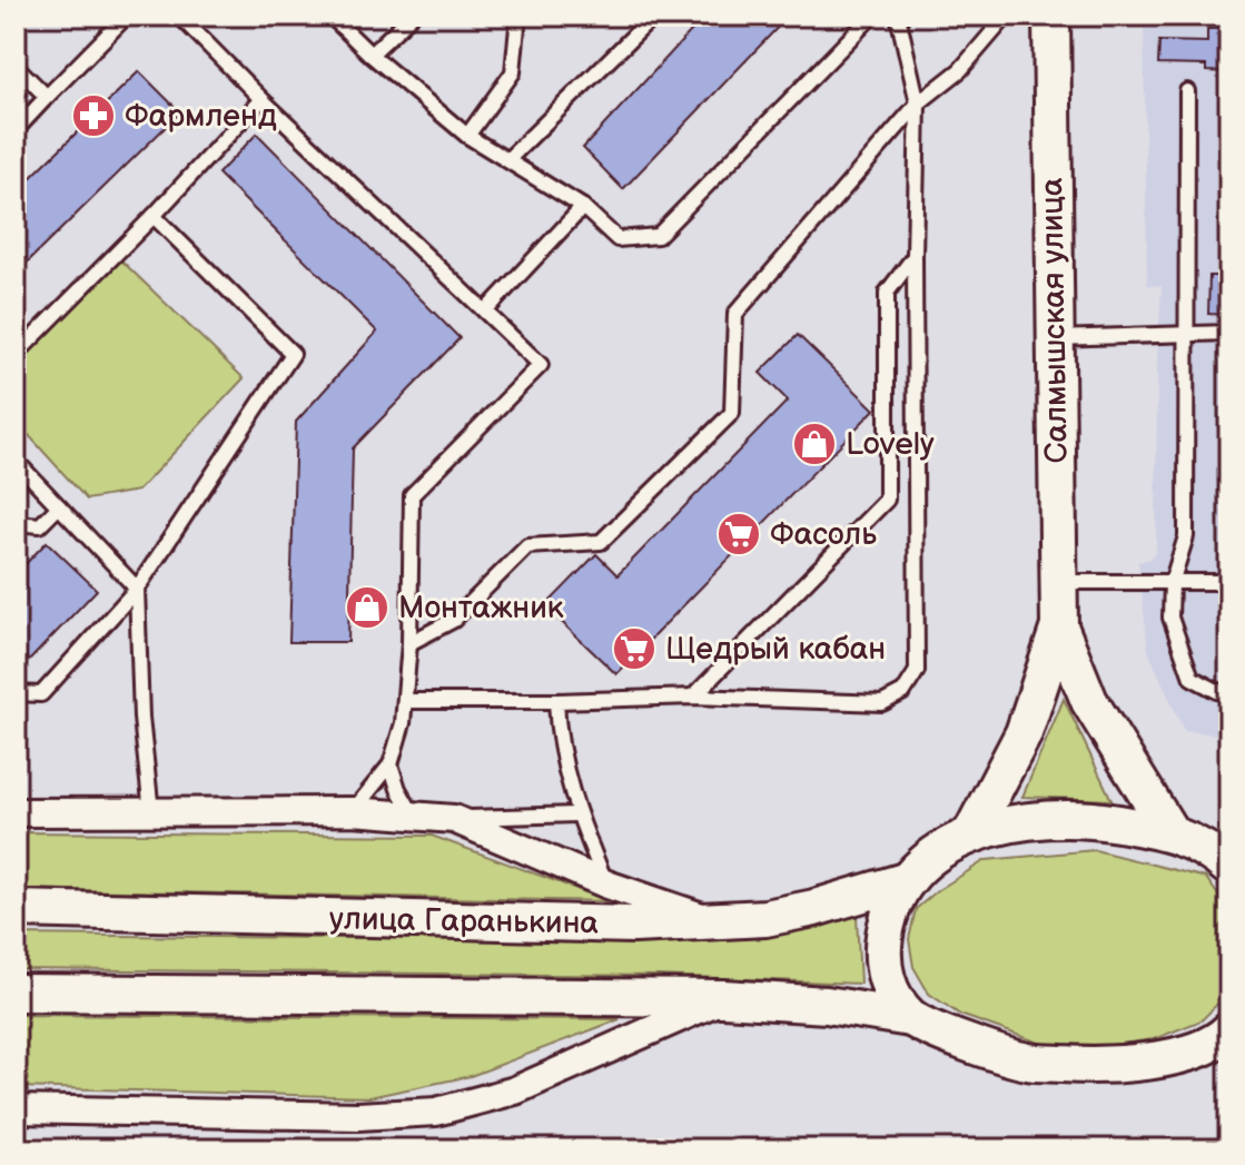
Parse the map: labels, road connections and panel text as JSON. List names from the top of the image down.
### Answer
{
  "streets": {
    "main road": ["Салмышская улица", "улица Гаранькина"]
  },
  "places": {
    "pharmacy": ["Фармленд"],
    "shop": ["Lovely", "Монтажник"],
    "supermarket": ["Фасоль", "Щедрый кабан"]
  }
}
